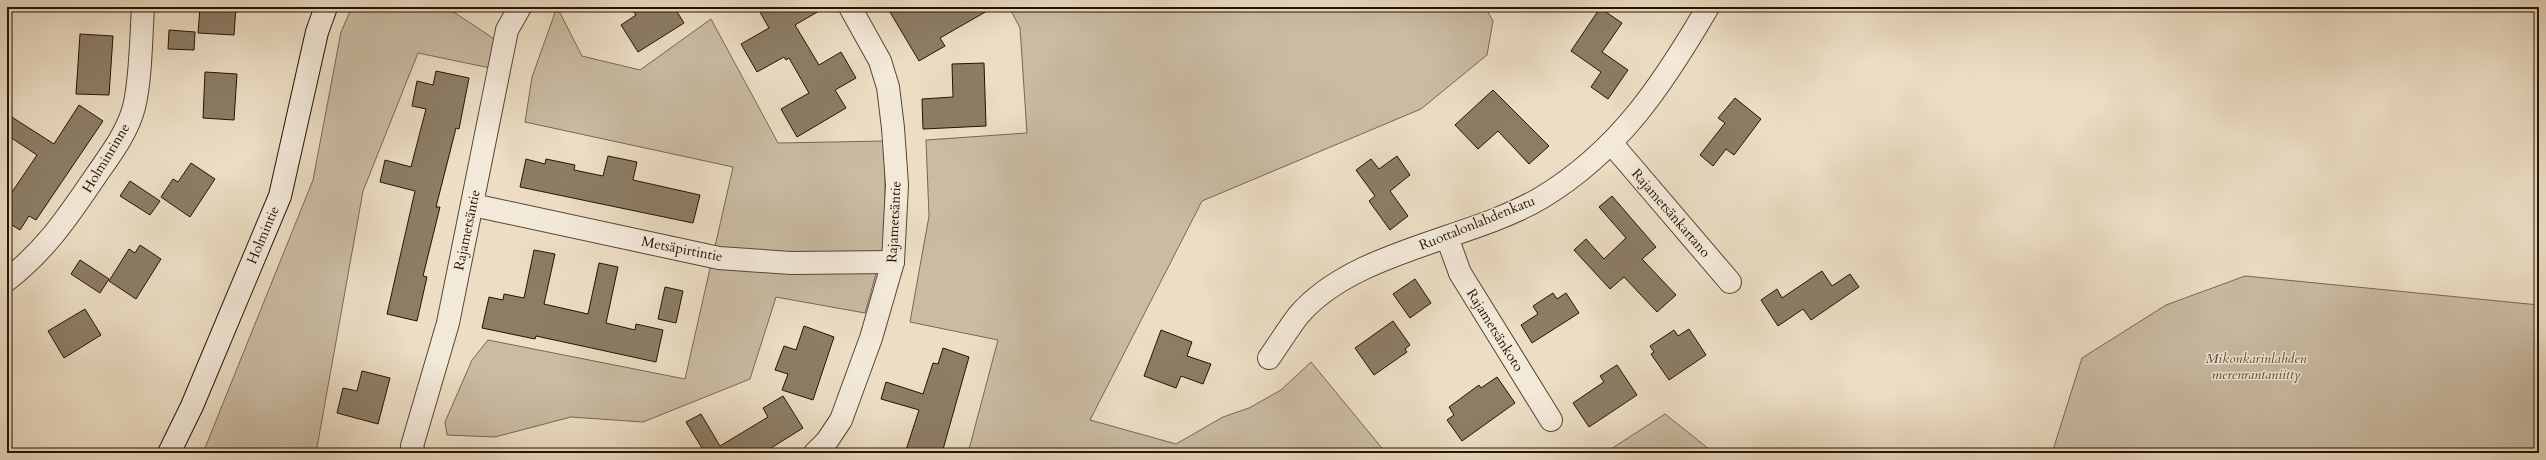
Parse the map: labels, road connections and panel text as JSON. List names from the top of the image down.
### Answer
{
  "streets": {
    "street": [
      "Holminrinne",
      "Rajametsänkartano",
      "Rajametsäntie",
      "Ruottalonlahdenkatu",
      "Holmintie",
      "Metsäpirtintie",
      "Rajametsänkoto"
    ]
  },
  "crossings": [
    ["Rajametsänkartano", "Ruottalonlahdenkatu"],
    ["Rajametsäntie", "Metsäpirtintie"],
    ["Ruottalonlahdenkatu", "Rajametsänkoto"]
  ],
  "parks": ["Mikonkarinlahden merenrantaniitty"]
}
